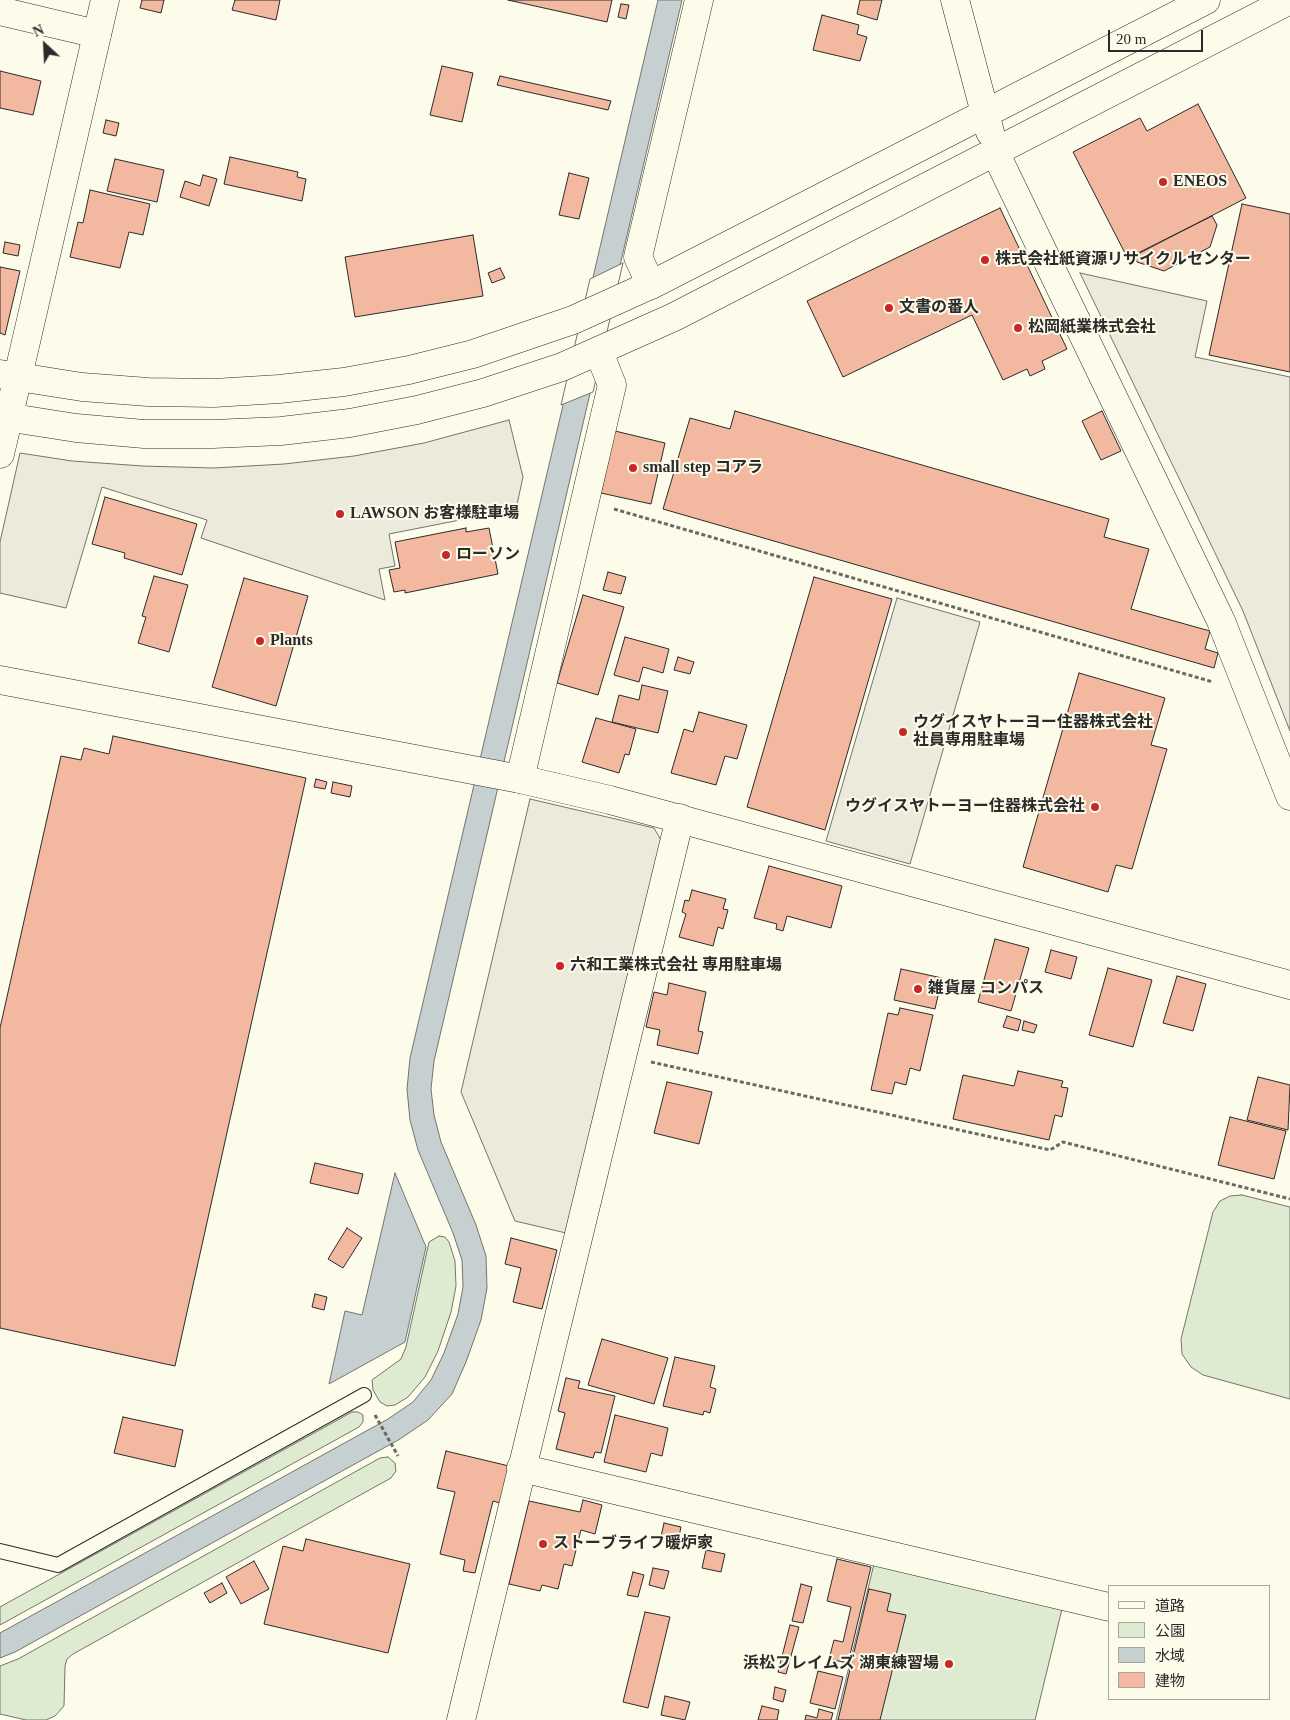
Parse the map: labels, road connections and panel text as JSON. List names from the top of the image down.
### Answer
{
  "places": [
    "ENEOS",
    "株式会社紙資源リサイクルセンター",
    "文書の番人",
    "松岡紙業株式会社",
    "small step コアラ",
    "LAWSON お客様駐車場",
    "ローソン",
    "Plants",
    "ウグイスヤトーヨー住器株式会社 社員専用駐車場",
    "ウグイスヤトーヨー住器株式会社",
    "六和工業株式会社 専用駐車場",
    "雑貨屋 コンパス",
    "ストーブライフ暖炉家",
    "浜松フレイムズ 湖東練習場"
  ],
  "legend": [
    "道路",
    "公園",
    "水域",
    "建物"
  ],
  "scale_bar": "20 m",
  "north": "top left"
}
